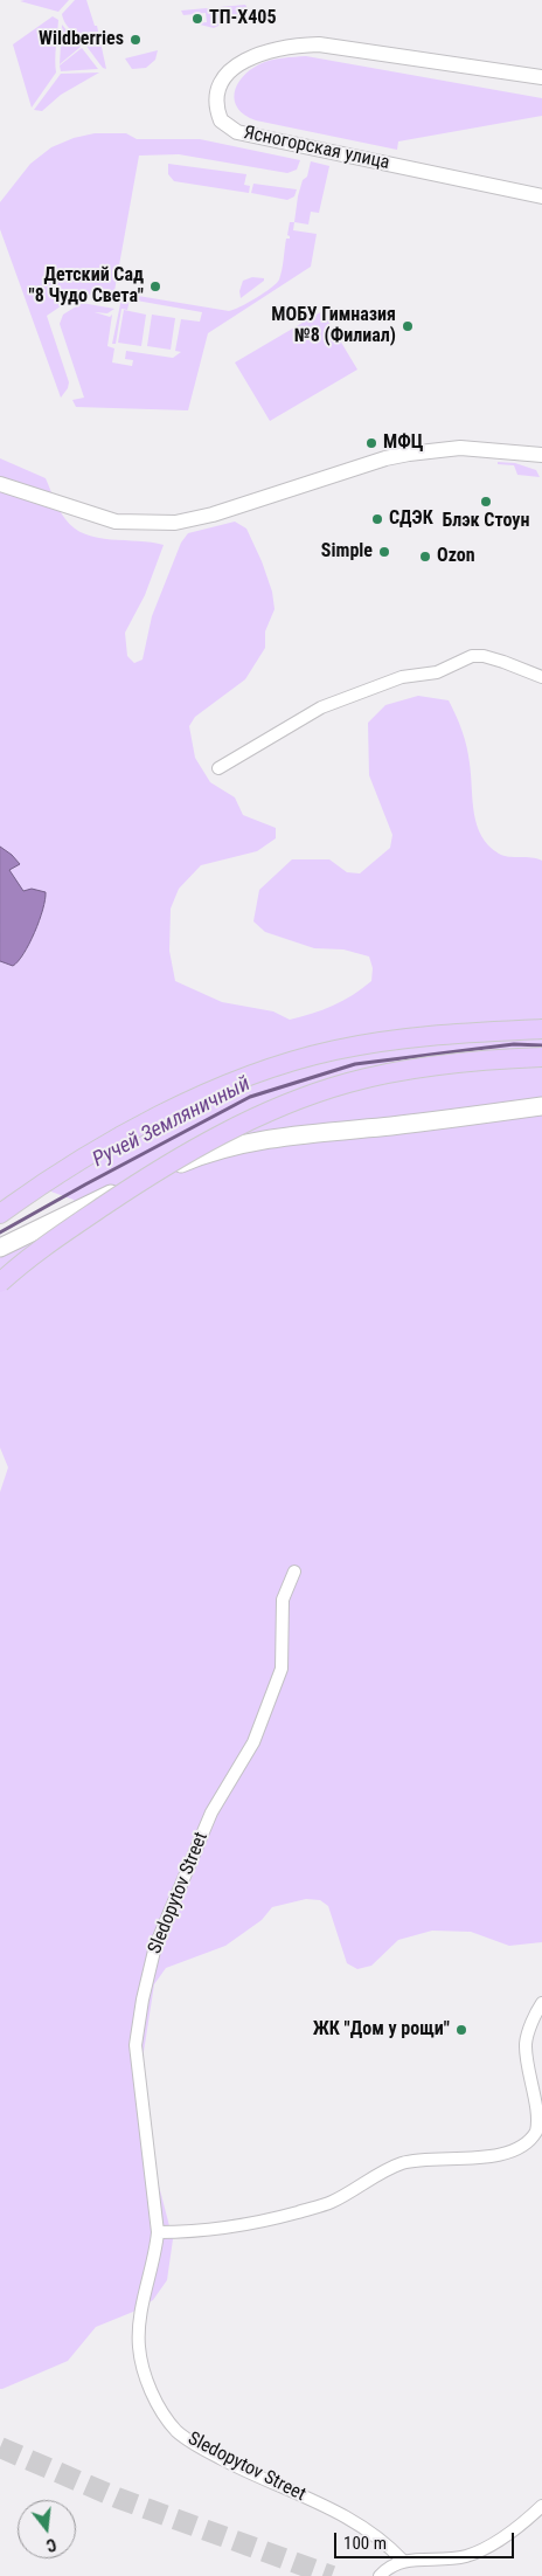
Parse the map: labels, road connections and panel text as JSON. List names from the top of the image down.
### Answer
{
  "streets": {
    "street": ["Ясногорская улица", "Sledopytov Street"]
  },
  "water": ["Ручей Земляничный"],
  "places": [
    "ТП-Х405",
    "Wildberries",
    "Детский Сад \"8 Чудо Света\"",
    "МОБУ Гимназия №8 (Филиал)",
    "МФЦ",
    "Блэк Стоун",
    "СДЭК",
    "Simple",
    "Ozon",
    "ЖК \"Дом у рощи\""
  ],
  "scale_bar": "100 m",
  "north": "bottom"
}
